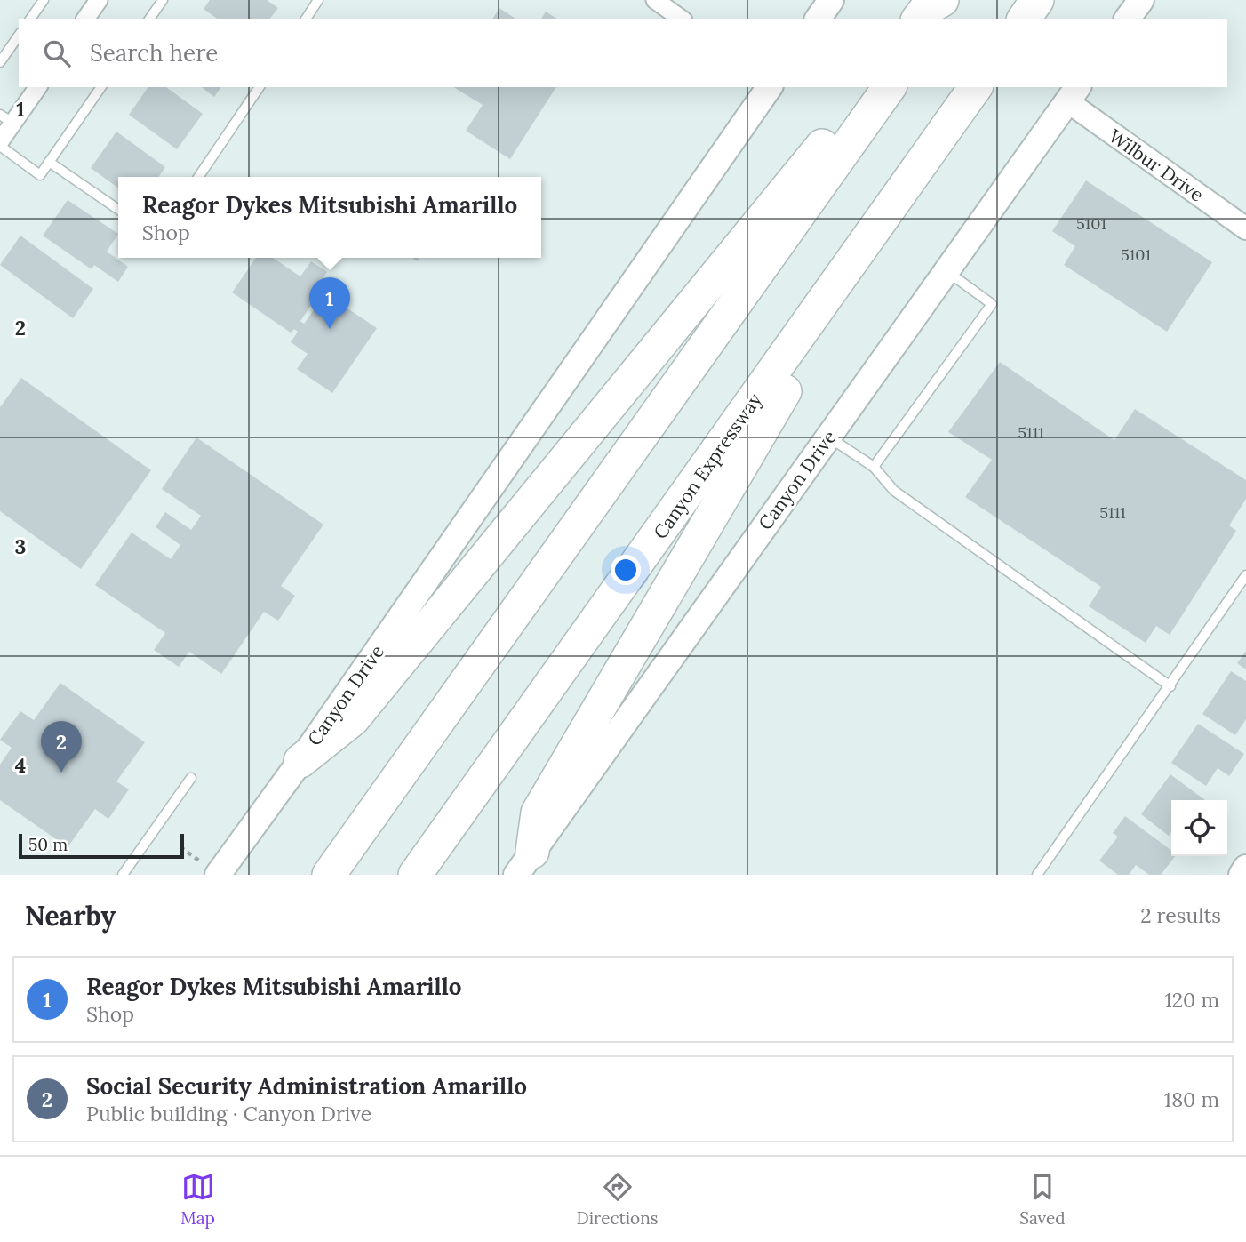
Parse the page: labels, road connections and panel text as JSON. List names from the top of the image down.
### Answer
{
  "streets": {
    "highway": ["Canyon Expressway"],
    "main road": ["Canyon Drive"],
    "street": ["Wilbur Drive"]
  },
  "crossings": [
    ["Wilbur Drive", "Canyon Drive"]
  ],
  "house_numbers": [
    "5101",
    "5101",
    "5111",
    "5111"
  ],
  "scale_bar": "50 m",
  "page": {
    "search": "Search here",
    "popup": ["Reagor Dykes Mitsubishi Amarillo", "Shop"],
    "pins": ["1", "2"],
    "scale": "50 m",
    "heading": ["Nearby", "2 results"],
    "list": [
      {
        "mark": "1",
        "name": "Reagor Dykes Mitsubishi Amarillo",
        "note": "Shop",
        "value": "120 m"
      },
      {
        "mark": "2",
        "name": "Social Security Administration Amarillo",
        "note": "Public building · Canyon Drive",
        "value": "180 m"
      }
    ],
    "nav": ["Map", "Directions", "Saved"]
  },
  "grid": {
    "rows": [
      "1",
      "2",
      "3",
      "4"
    ]
  }
}
